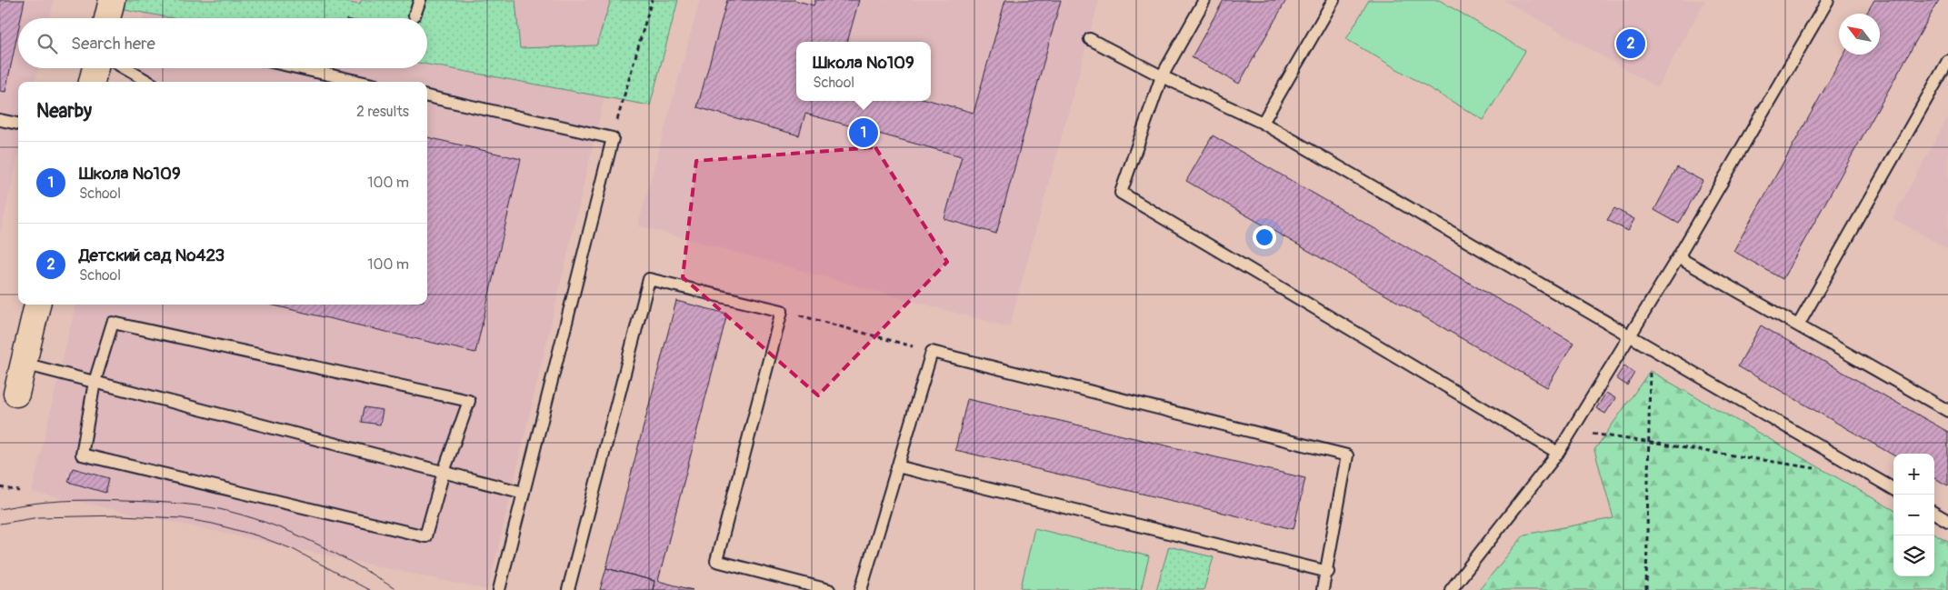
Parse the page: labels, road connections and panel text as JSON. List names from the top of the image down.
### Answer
{
  "north": "top left",
  "page": {
    "search": "Search here",
    "pins": ["2", "1"],
    "popup": ["Школа №109", "School"],
    "heading": ["Nearby", "2 results"],
    "list": [
      {
        "mark": "1",
        "name": "Школа №109",
        "note": "School",
        "value": "100 m"
      },
      {
        "mark": "2",
        "name": "Детский сад №423",
        "note": "School",
        "value": "100 m"
      }
    ],
    "map_buttons": ["+", "−"]
  }
}
